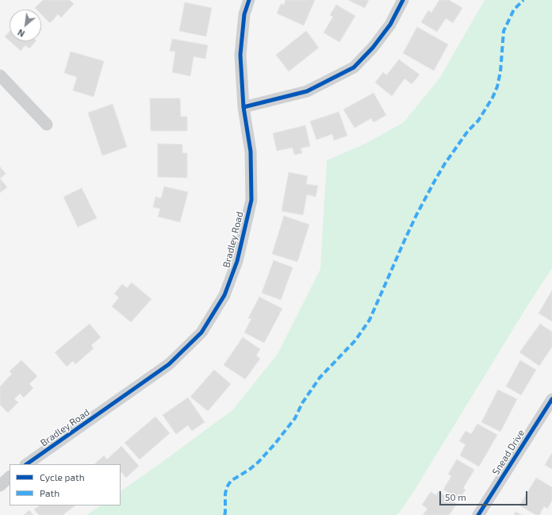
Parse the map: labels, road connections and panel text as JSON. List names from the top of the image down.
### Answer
{
  "streets": {
    "street": ["Bradley Road", "Snead Drive"]
  },
  "legend": ["Cycle path", "Path"],
  "scale_bar": "50 m",
  "north": "bottom left"
}
